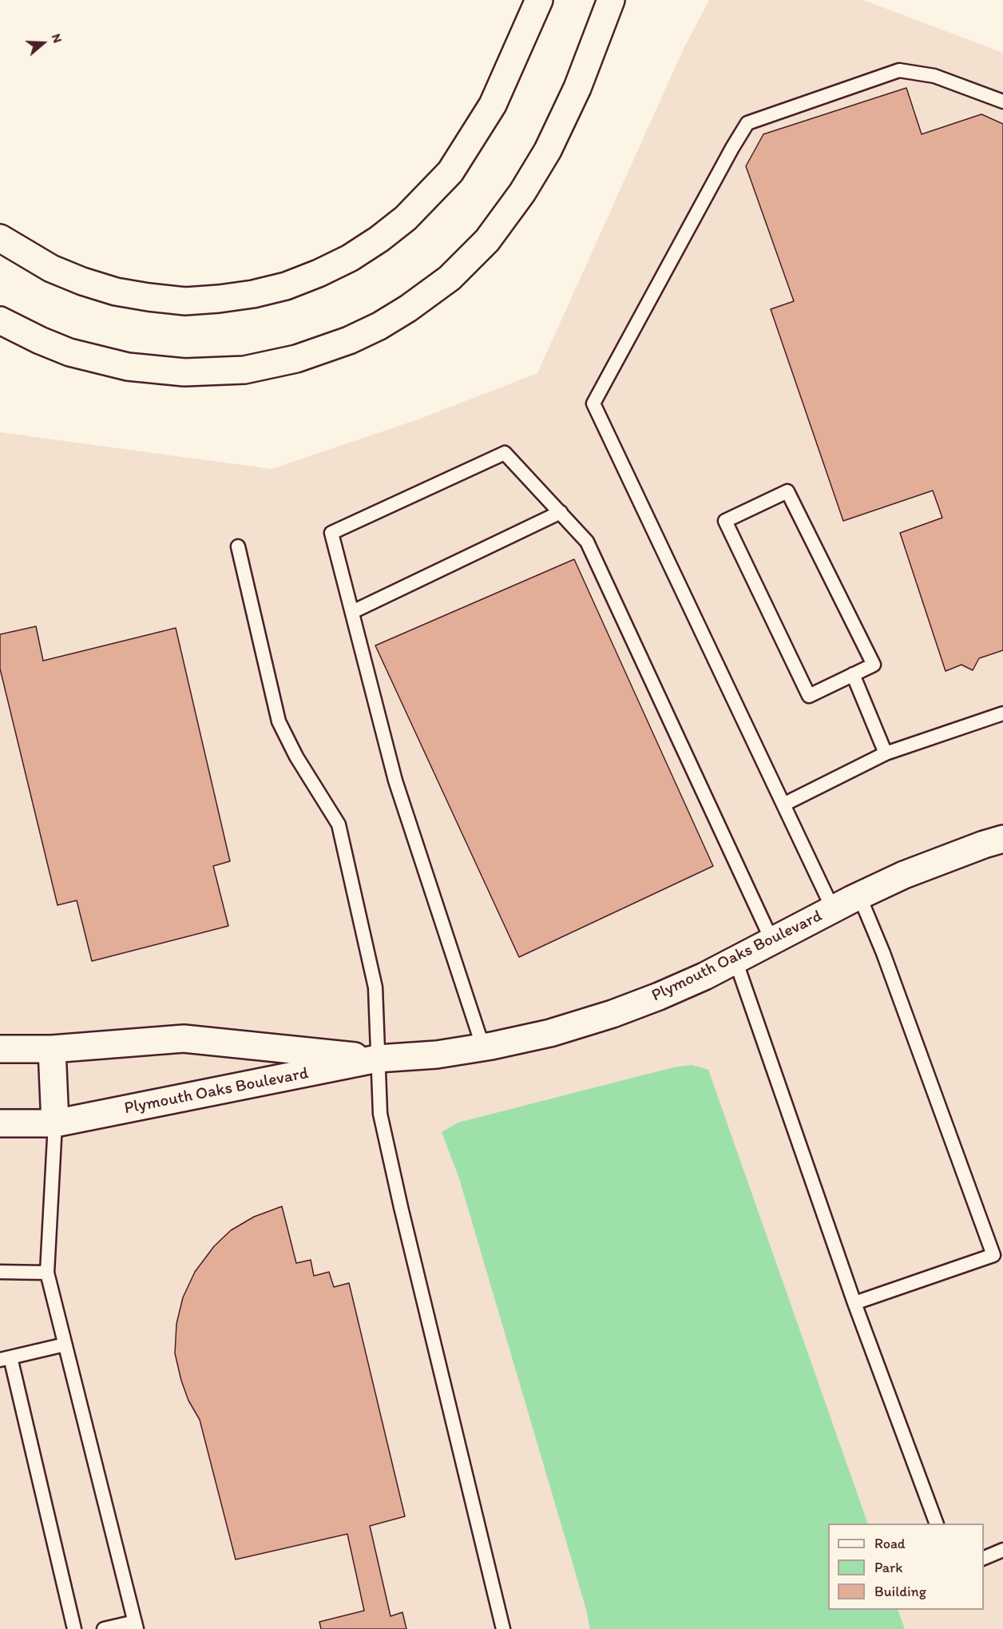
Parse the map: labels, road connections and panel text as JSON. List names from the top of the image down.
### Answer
{
  "streets": {
    "main road": ["Plymouth Oaks Boulevard"]
  },
  "legend": ["Road", "Park", "Building"],
  "north": "right"
}
